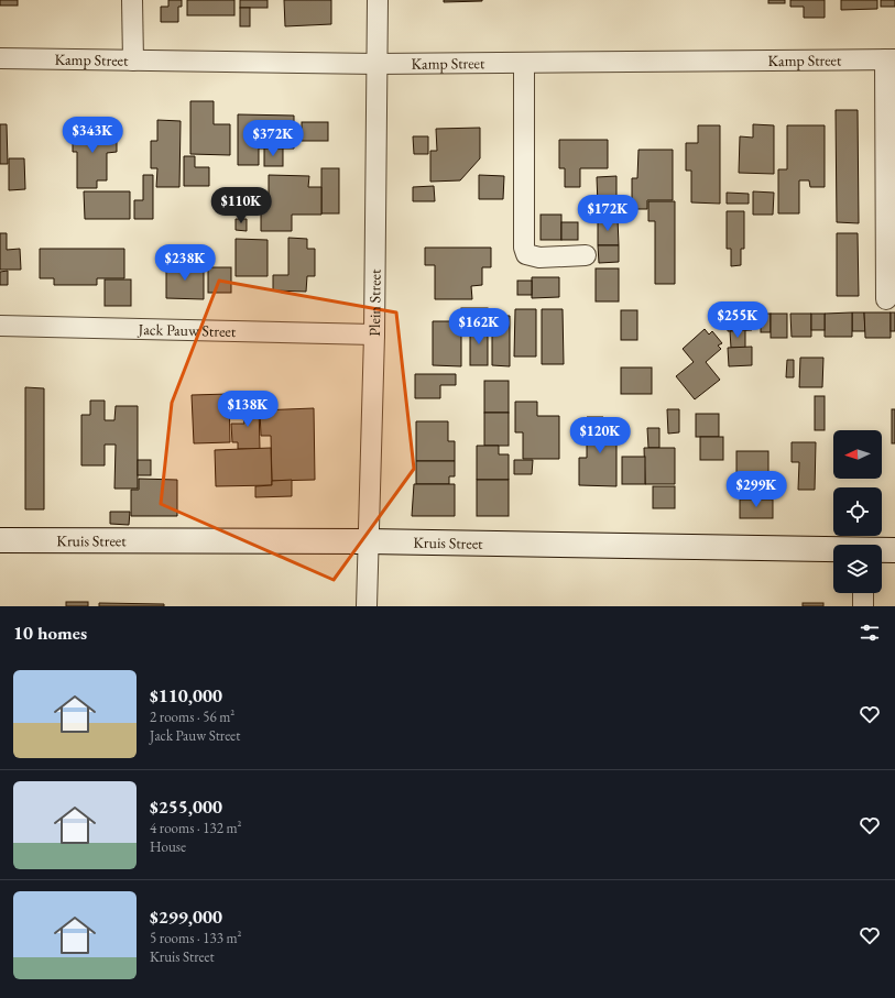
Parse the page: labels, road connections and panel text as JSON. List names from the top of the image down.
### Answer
{
  "streets": {
    "street": [
      "Kamp Street",
      "Plein Street",
      "Jack Pauw Street",
      "Kruis Street"
    ]
  },
  "crossings": [
    ["Kamp Street", "Plein Street"],
    ["Plein Street", "Jack Pauw Street"],
    ["Plein Street", "Kruis Street"]
  ],
  "north": "left",
  "page": {
    "price": [
      "$343K",
      "$372K",
      "$110K",
      "$172K",
      "$238K",
      "$255K",
      "$162K",
      "$138K",
      "$120K",
      "$299K"
    ],
    "heading": "10 homes",
    "list": [
      {
        "name": "$110,000",
        "note": "2 rooms · 56 m² · Jack Pauw Street"
      },
      {
        "name": "$255,000",
        "note": "4 rooms · 132 m² · House"
      },
      {
        "name": "$299,000",
        "note": "5 rooms · 133 m² · Kruis Street"
      }
    ]
  }
}
